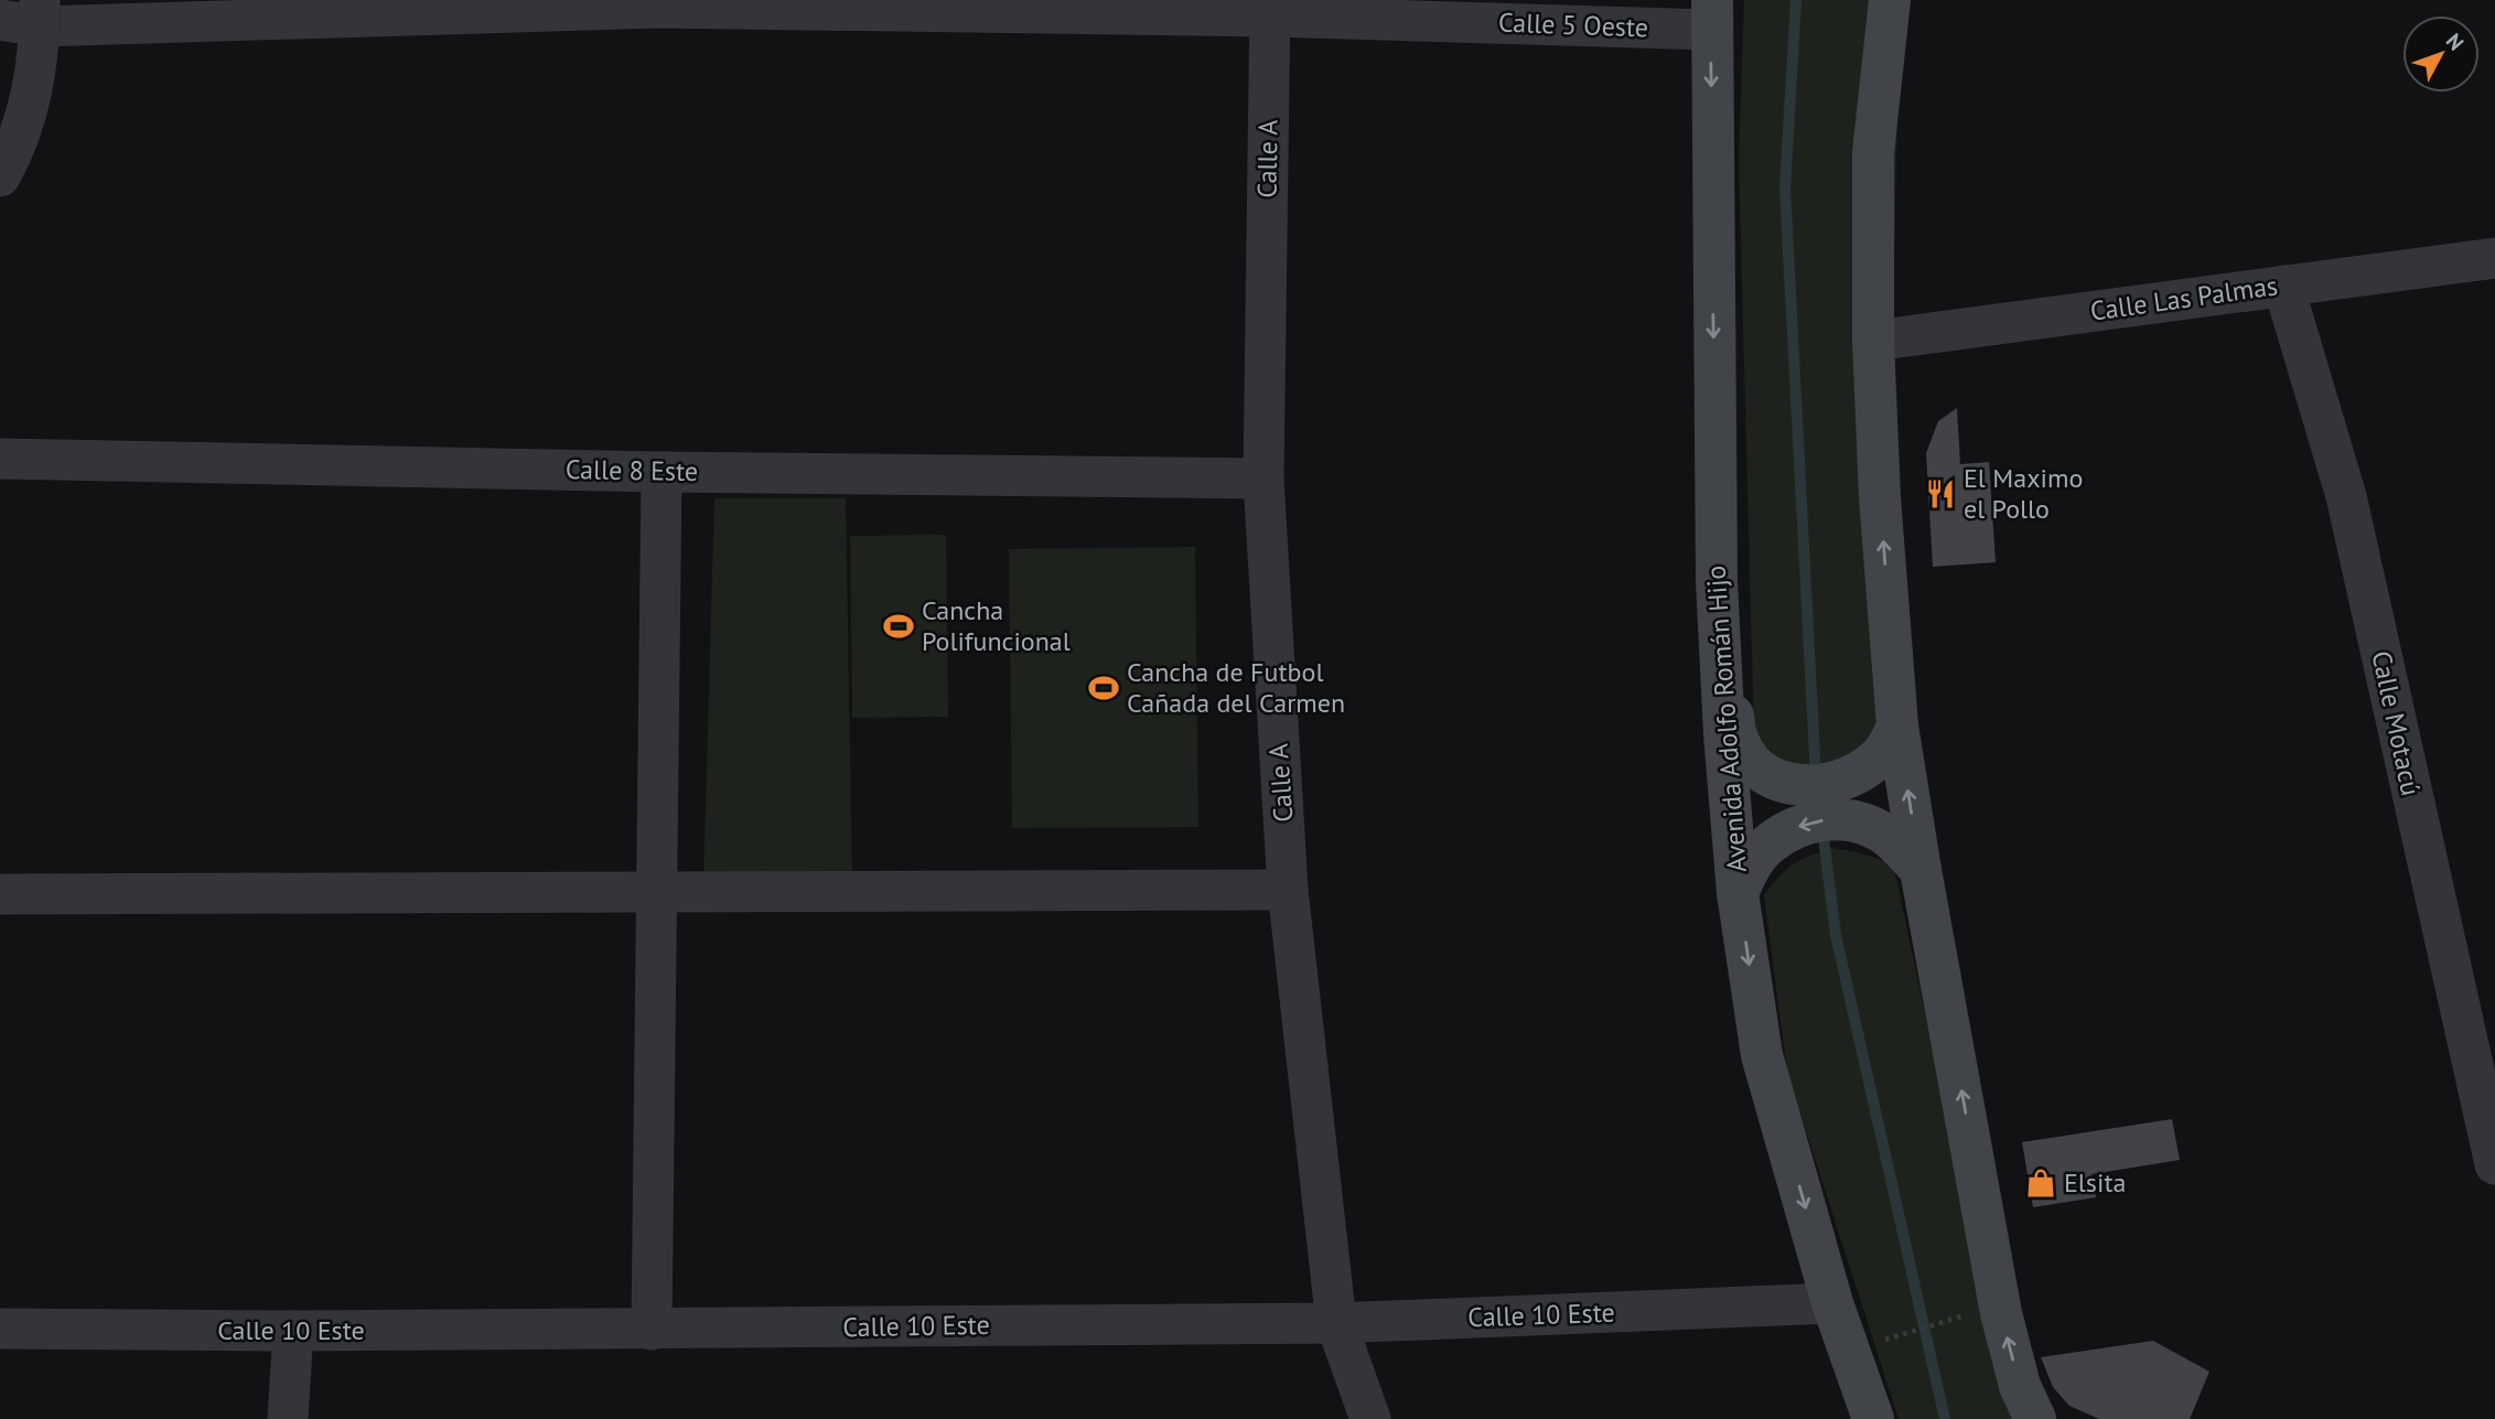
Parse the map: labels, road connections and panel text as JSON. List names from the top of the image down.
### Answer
{
  "streets": {
    "main road": ["Avenida Adolfo Román Hijo"],
    "street": [
      "Calle 5 Oeste",
      "Calle A",
      "Calle Las Palmas",
      "Calle 8 Este",
      "Calle Motacú",
      "Calle 10 Este"
    ]
  },
  "crossings": [
    ["Calle 5 Oeste", "Calle A"],
    ["Calle 5 Oeste", "Avenida Adolfo Román Hijo"],
    ["Calle A", "Calle 8 Este"],
    ["Calle A", "Calle 10 Este"],
    ["Calle Las Palmas", "Calle Motacú"],
    ["Avenida Adolfo Román Hijo", "Calle 10 Este"]
  ],
  "places": {
    "restaurant": ["El Maximo el Pollo"],
    "sports": ["Cancha Polifuncional", "Cancha de Futbol Cañada del Carmen"],
    "shop": ["Elsita"]
  },
  "north": "top right"
}
